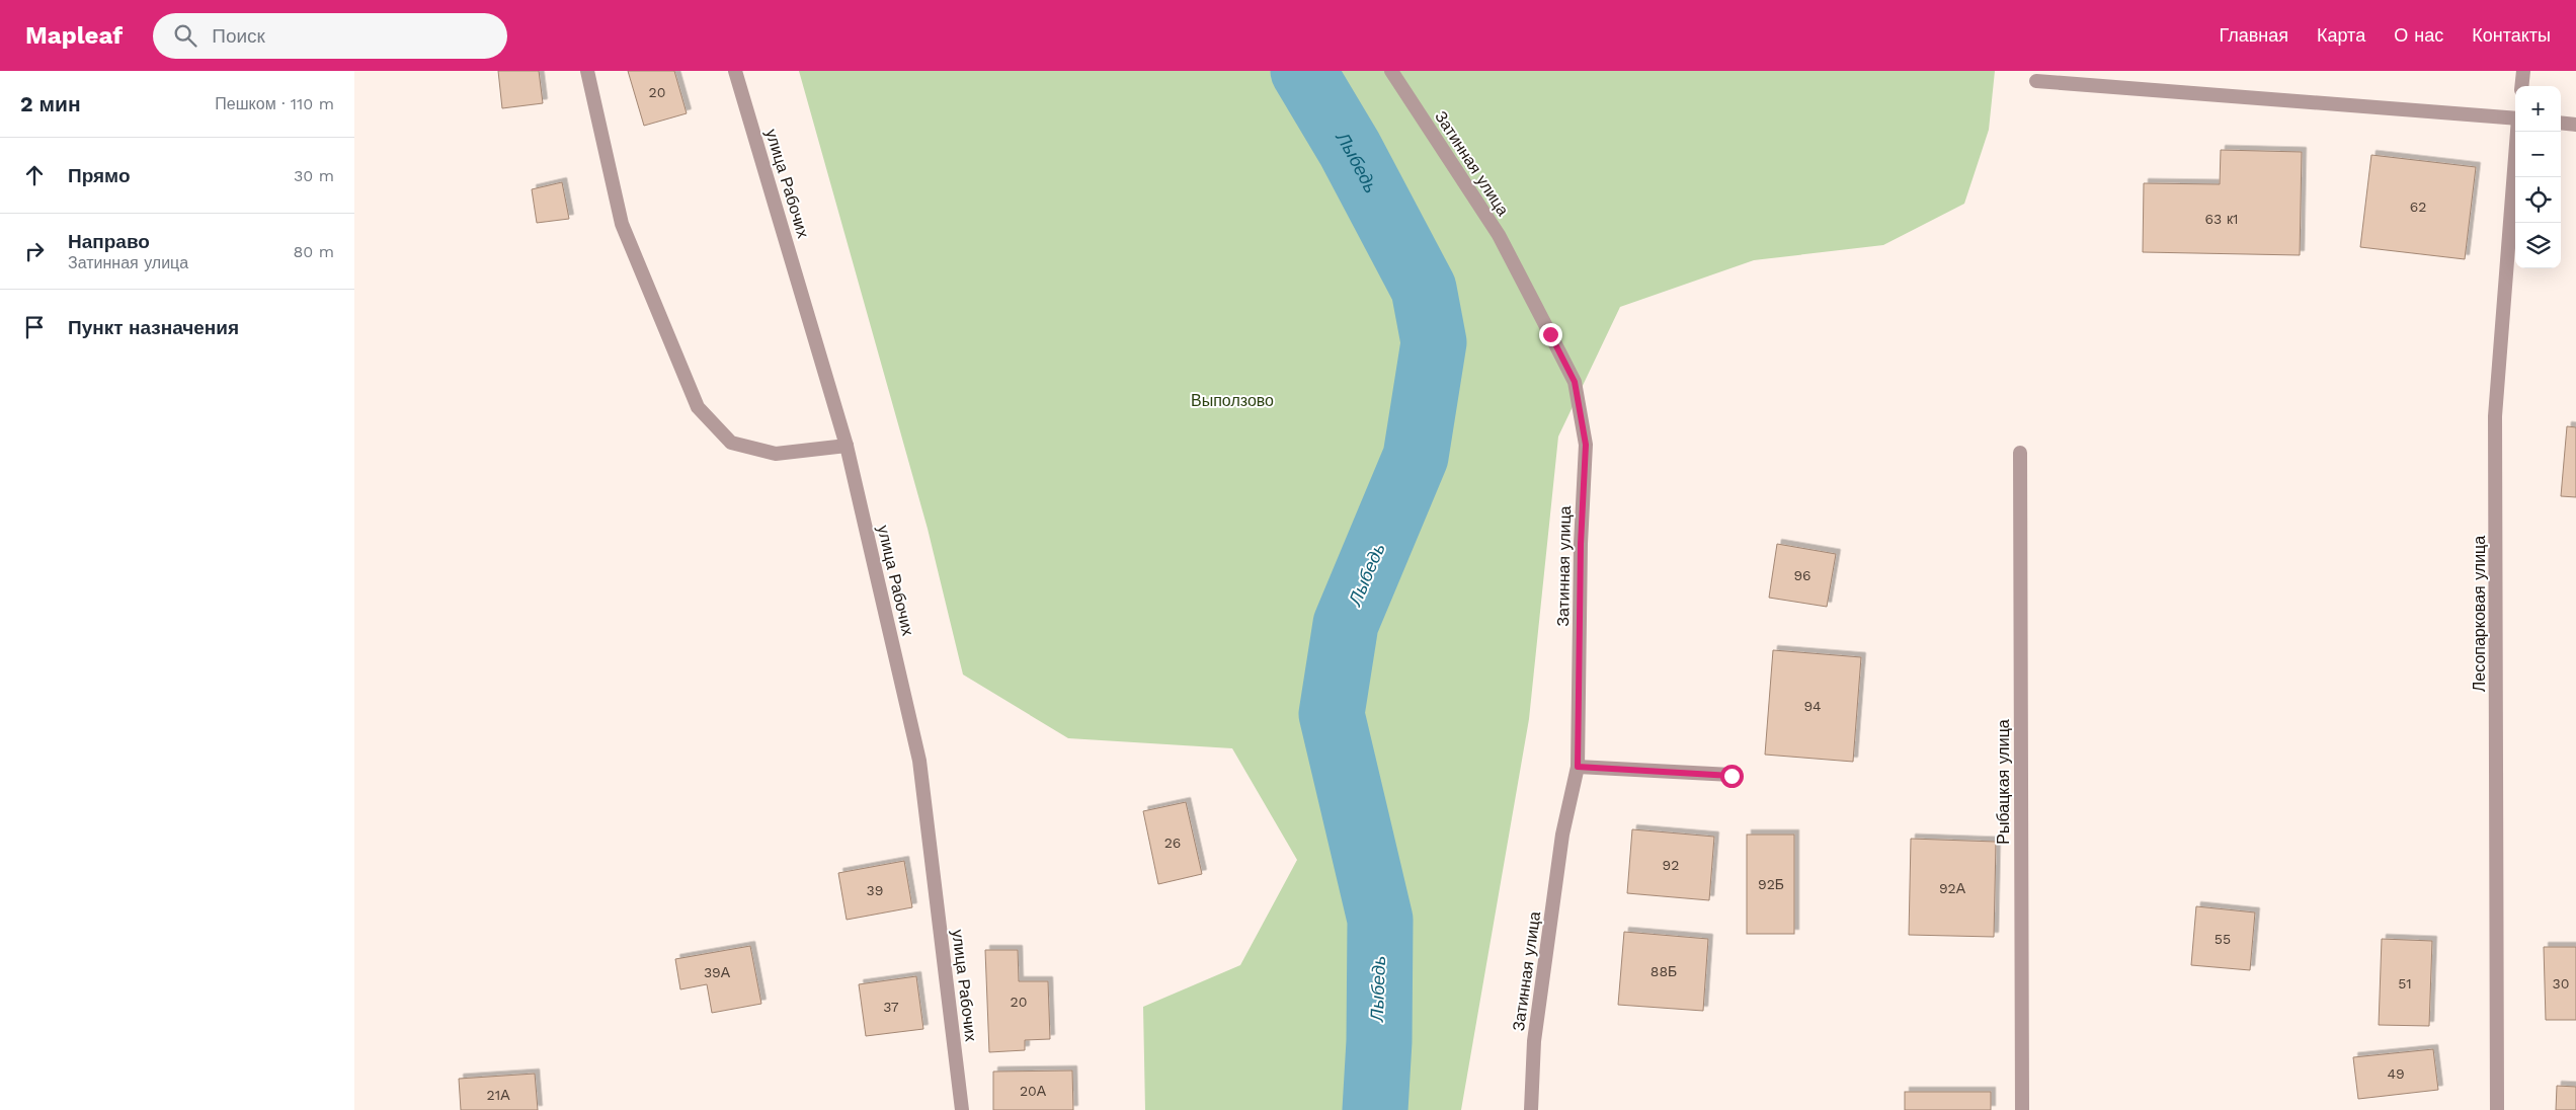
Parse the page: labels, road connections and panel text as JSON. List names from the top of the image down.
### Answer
{
  "streets": {
    "street": [
      "Затинная улица",
      "улица Рабочих",
      "Лесопарковая улица",
      "Рыбацкая улица"
    ]
  },
  "water": ["Лыбедь"],
  "parks": ["Выползово"],
  "house_numbers": [
    "20",
    "62",
    "63 к1",
    "96",
    "94",
    "26",
    "92",
    "92Б",
    "92А",
    "39",
    "55",
    "88Б",
    "39А",
    "51",
    "30",
    "20",
    "37",
    "49",
    "20А",
    "21А"
  ],
  "page": {
    "header": "Mapleaf",
    "search": "Поиск",
    "nav": [
      "Главная",
      "Карта",
      "О нас",
      "Контакты"
    ],
    "heading": ["2 мин", "Пешком · 110 m"],
    "map_buttons": ["+", "−"],
    "list": [
      ["Прямо", "30 m"],
      ["Направо", "Затинная улица", "80 m"],
      "Пункт назначения"
    ]
  }
}
